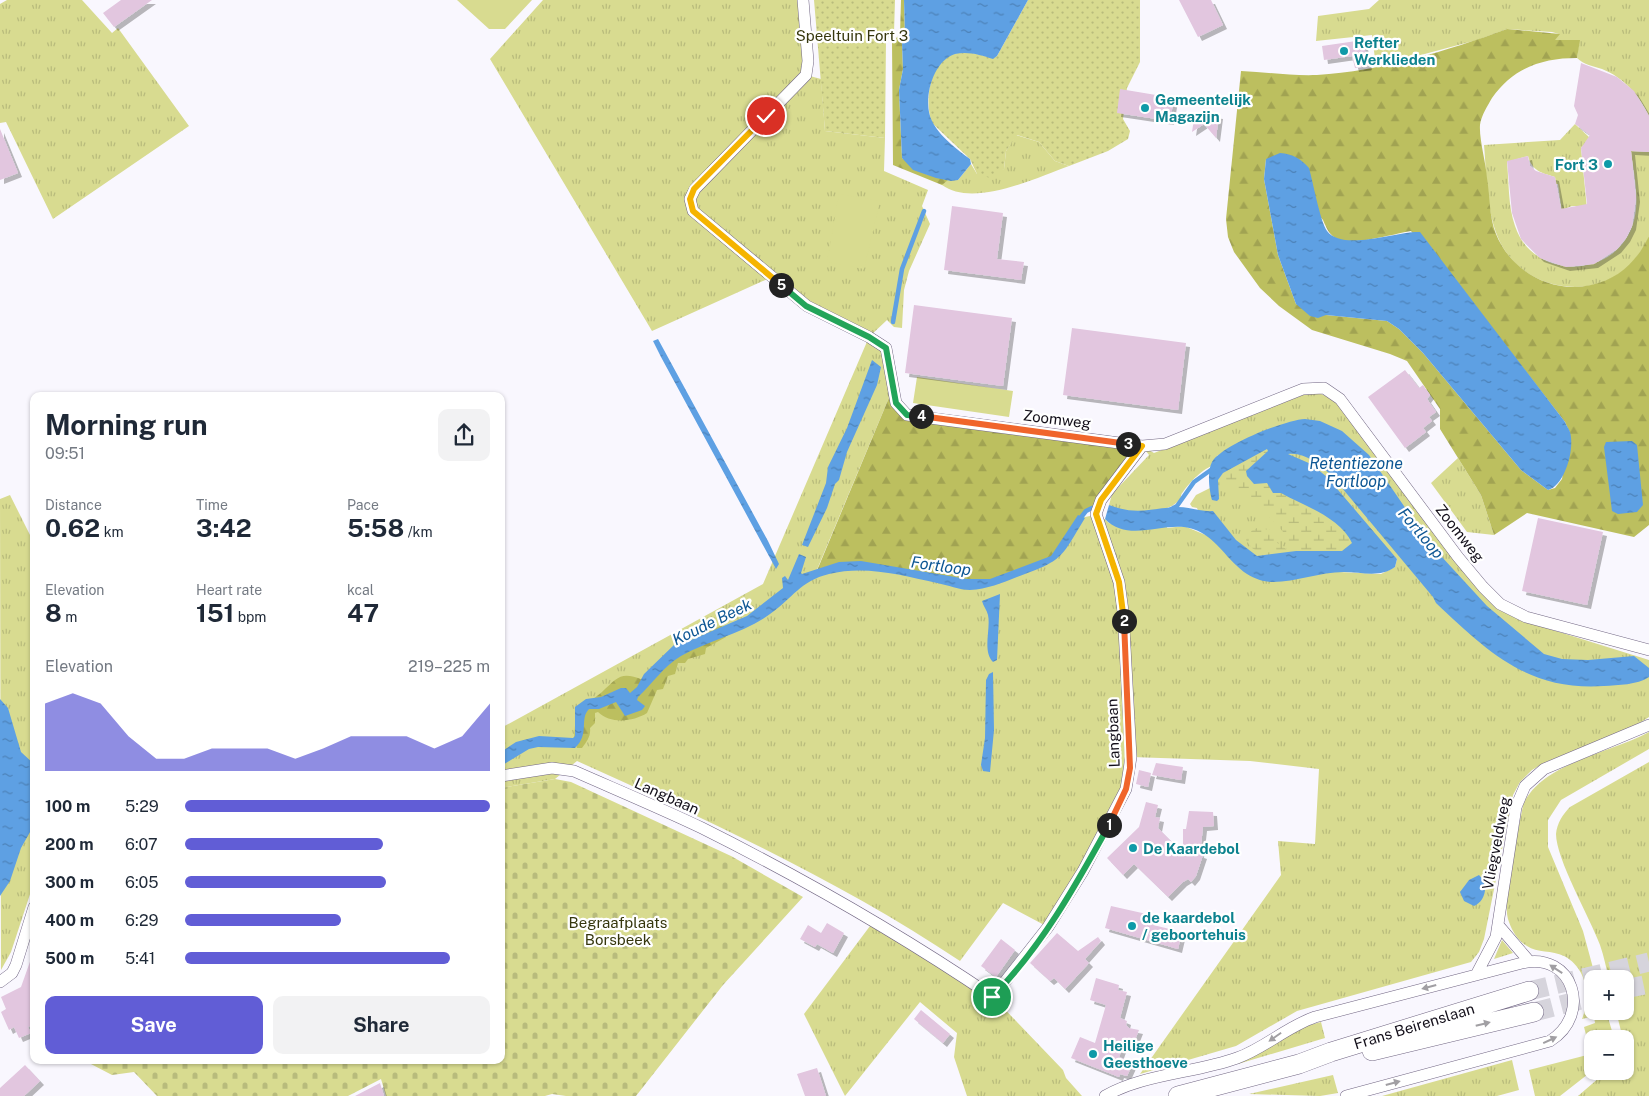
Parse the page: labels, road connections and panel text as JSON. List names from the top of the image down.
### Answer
{
  "streets": {
    "main road": ["Frans Beirenslaan"],
    "street": ["Zoomweg", "Langbaan", "Vliegveldweg"]
  },
  "crossings": [
    ["Zoomweg", "Langbaan"]
  ],
  "water": ["Retentiezone Fortloop", "Fortloop", "Koude Beek"],
  "parks": ["Speeltuin Fort 3", "Begraafplaats Borsbeek"],
  "places": [
    "Refter Werklieden",
    "Gemeentelijk Magazijn",
    "Fort 3",
    "De Kaardebol",
    "de kaardebol / geboortehuis",
    "Heilige Geesthoeve"
  ],
  "page": {
    "pins": [
      "5",
      "4",
      "3",
      "2",
      "1"
    ],
    "heading": ["Morning run", "09:51"],
    "stats": [
      ["Distance", "0.62 km"],
      ["Time", "3:42"],
      ["Pace", "5:58 /km"],
      ["Elevation", "8 m"],
      ["Heart rate", "151 bpm"],
      ["kcal", "47"]
    ],
    "chart": ["Elevation", "219–225 m"],
    "list": [
      {
        "name": "100 m",
        "note": "5:29"
      },
      {
        "name": "200 m",
        "note": "6:07"
      },
      {
        "name": "300 m",
        "note": "6:05"
      },
      {
        "name": "400 m",
        "note": "6:29"
      },
      {
        "name": "500 m",
        "note": "5:41"
      }
    ],
    "map_buttons": ["+", "−"],
    "buttons": ["Save", "Share"]
  }
}
